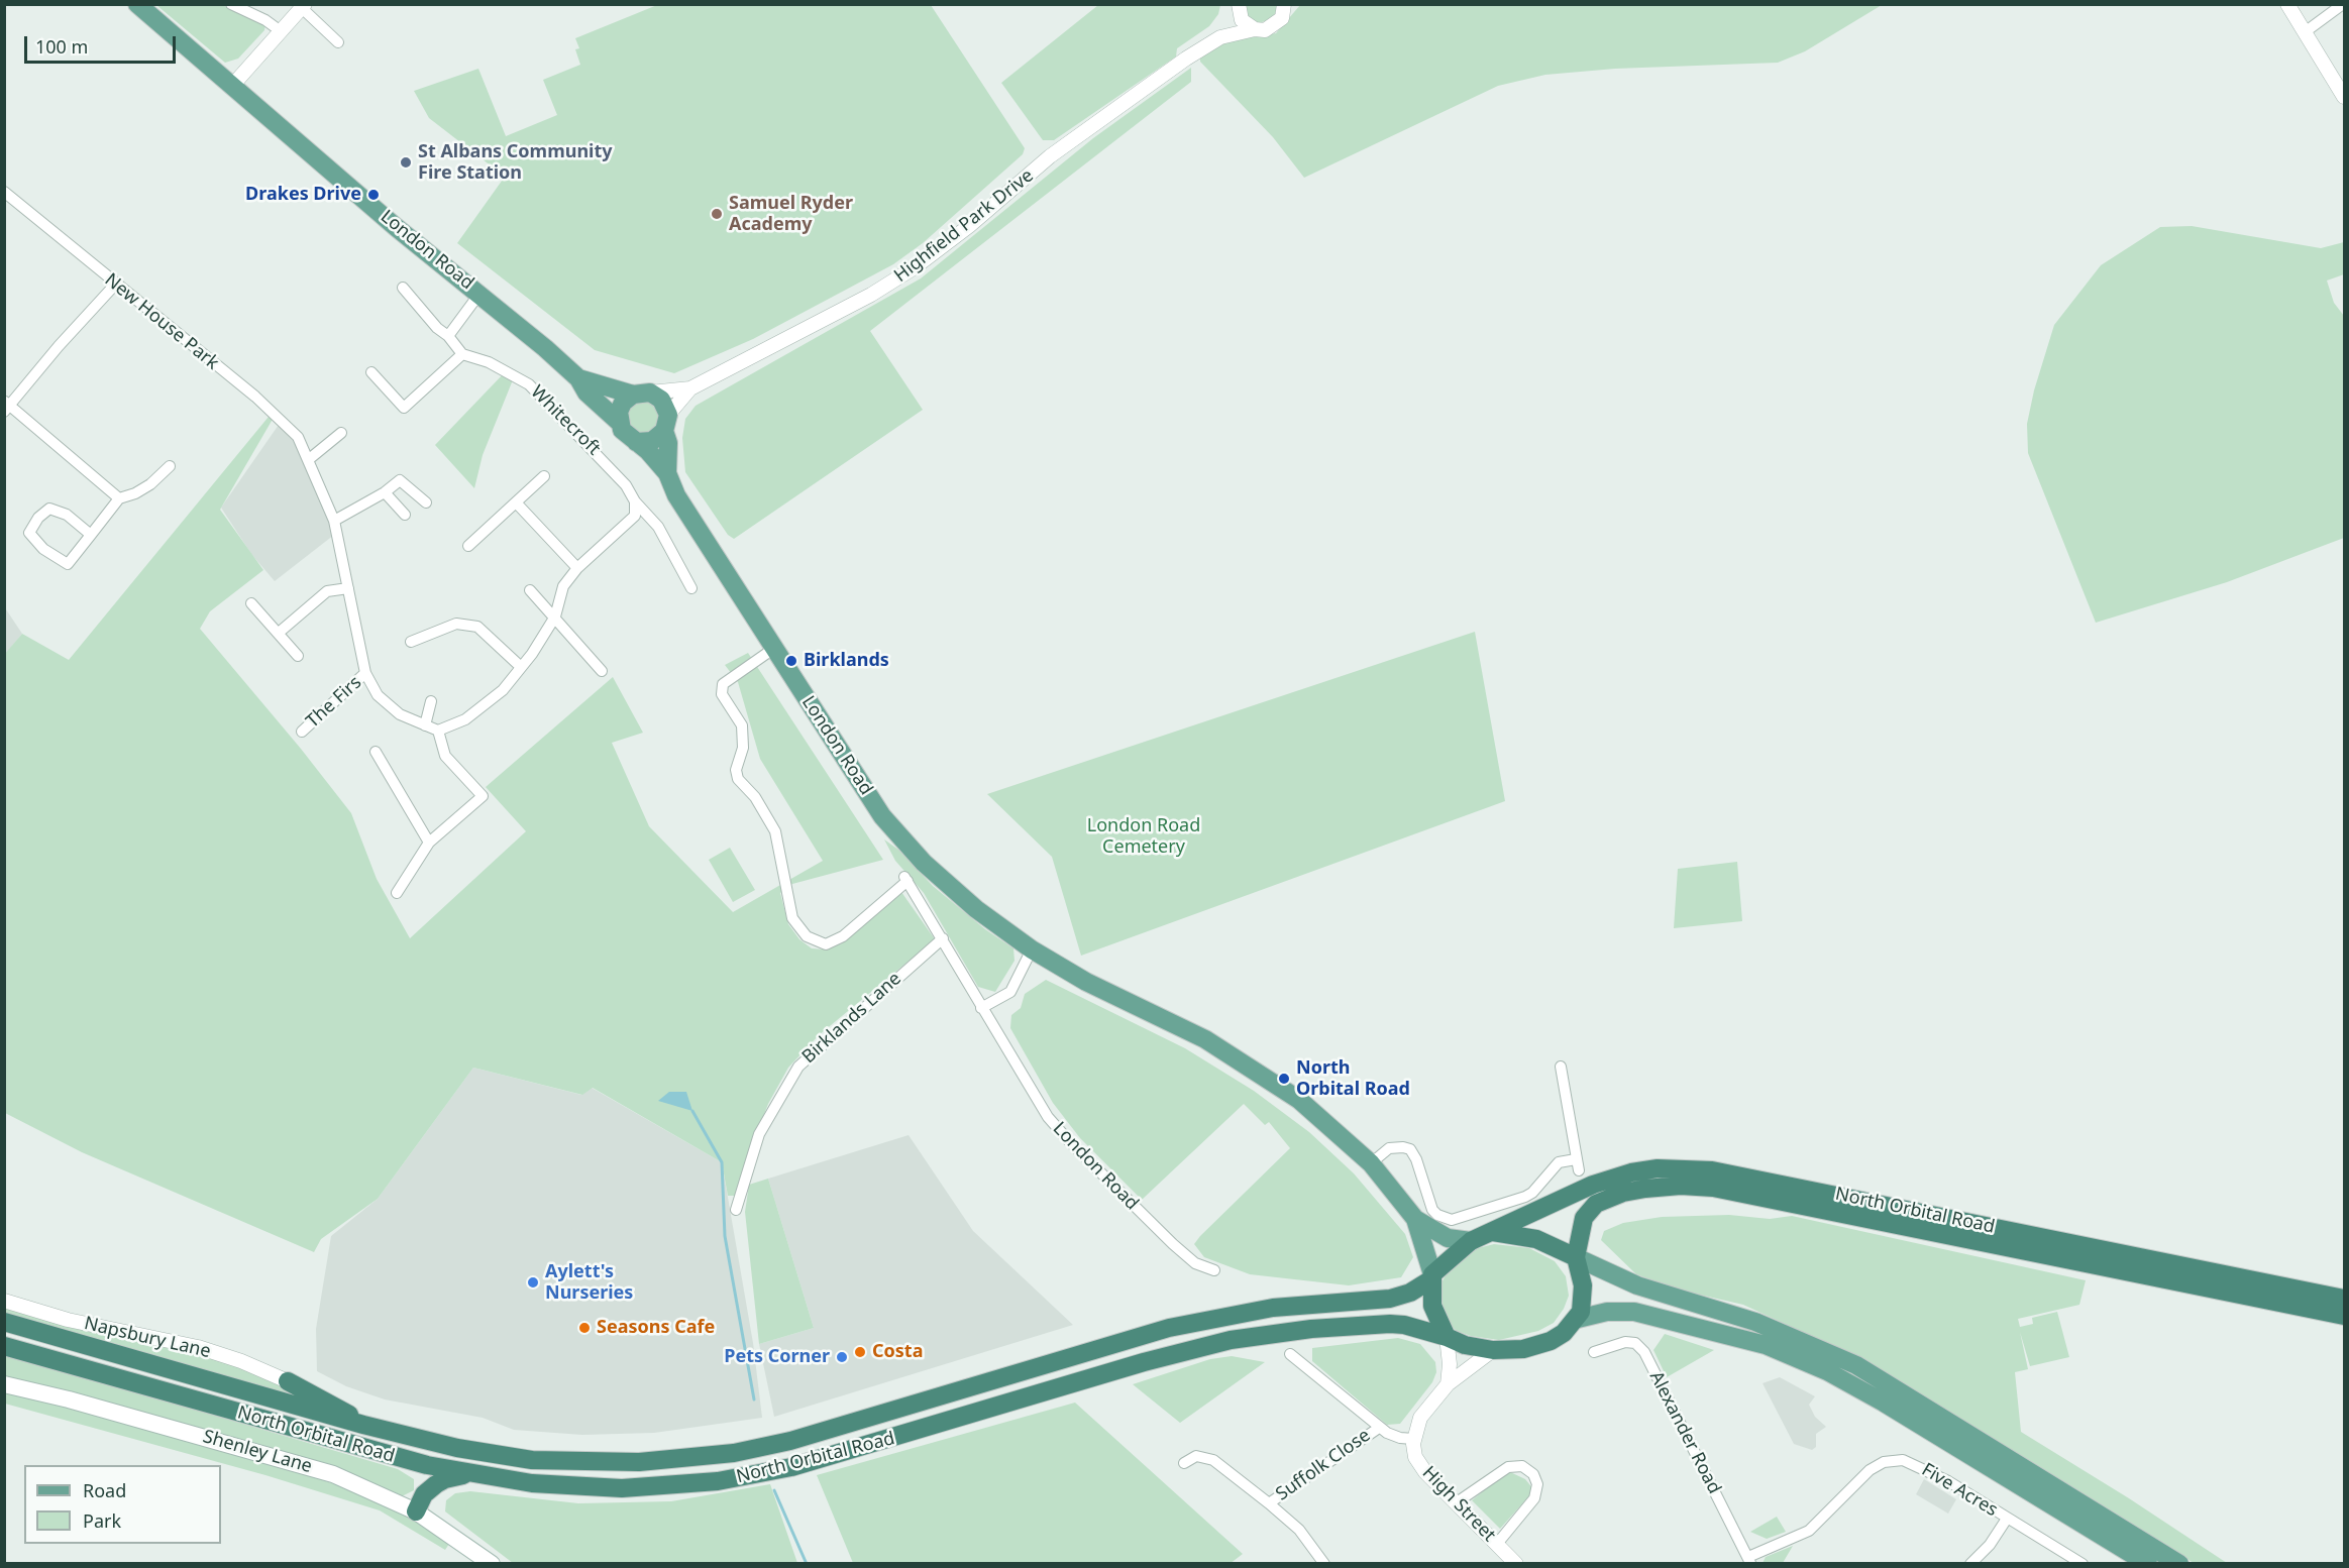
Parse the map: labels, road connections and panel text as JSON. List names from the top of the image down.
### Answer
{
  "streets": {
    "highway": ["North Orbital Road"],
    "main road": ["London Road", "Shenley Lane"],
    "street": [
      "Highfield Park Drive",
      "New House Park",
      "Whitecroft",
      "The Firs",
      "Birklands Lane",
      "Napsbury Lane",
      "Alexander Road",
      "Suffolk Close",
      "Five Acres",
      "High Street"
    ]
  },
  "crossings": [
    ["Highfield Park Drive", "London Road"],
    ["London Road", "Birklands Lane"],
    ["London Road", "North Orbital Road"],
    ["New House Park", "The Firs"],
    ["Alexander Road", "Five Acres"]
  ],
  "parks": ["London Road Cemetery"],
  "places": [
    "St Albans Community Fire Station",
    "Drakes Drive",
    "Samuel Ryder Academy",
    "Birklands",
    "North Orbital Road",
    "Aylett's Nurseries",
    "Seasons Cafe",
    "Costa",
    "Pets Corner"
  ],
  "legend": ["Road", "Park"],
  "scale_bar": "100 m"
}
